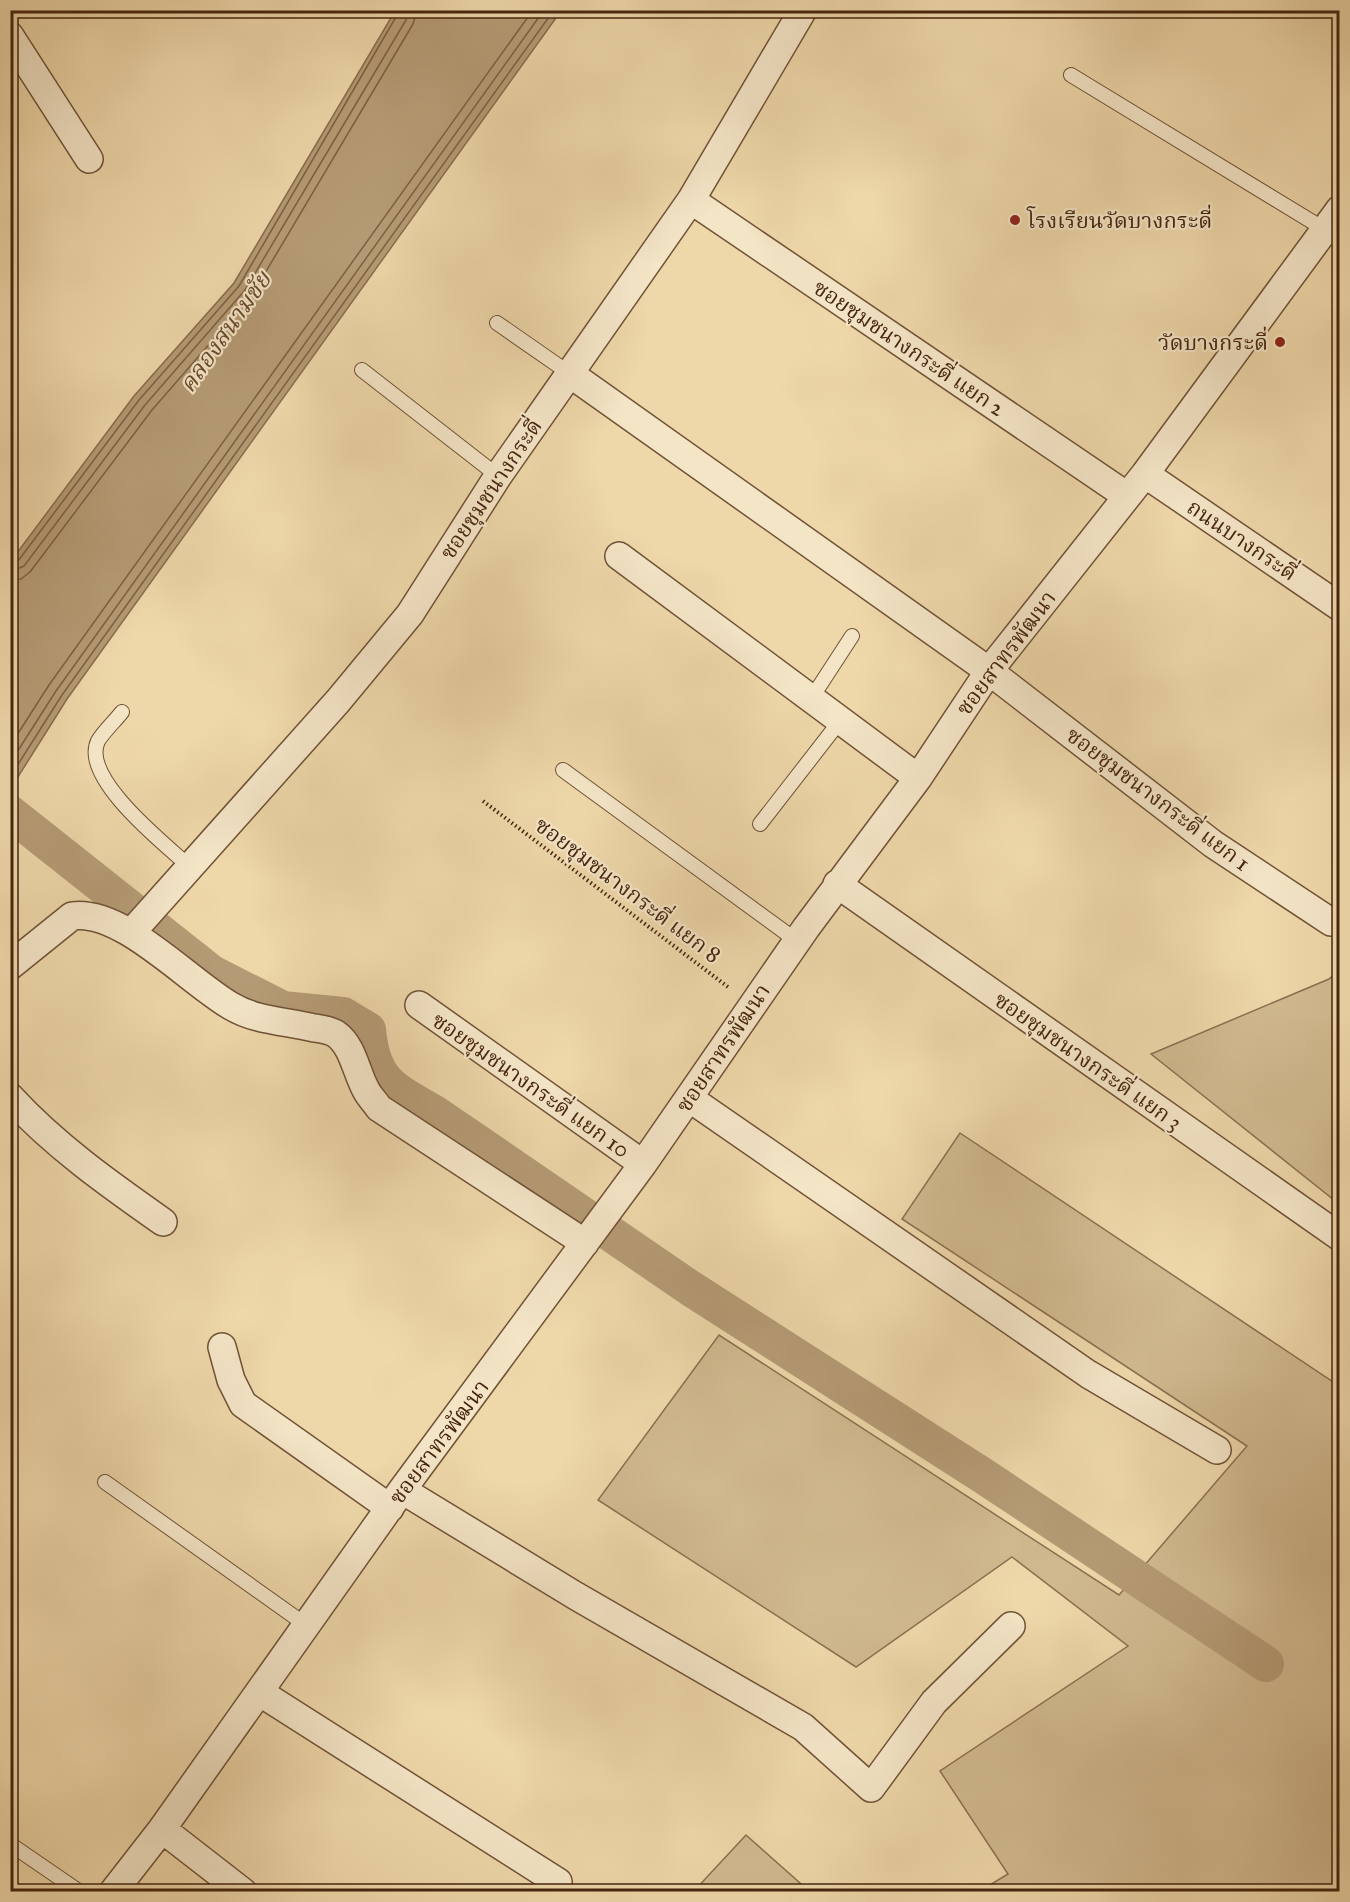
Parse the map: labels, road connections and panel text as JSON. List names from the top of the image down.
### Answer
{
  "streets": {
    "street": [
      "ซอยชุมชนางกระดี่ แยก 2",
      "ซอยชุมชนางกระดี่",
      "ถนนบางกระดี่",
      "ซอยสาทรพัฒนา",
      "ซอยชุมชนางกระดี่ แยก 1",
      "ซอยชุมชนางกระดี่ แยก 3",
      "ซอยชุมชนางกระดี่ แยก 10"
    ],
    "path": ["ซอยชุมชนางกระดี่ แยก 8"]
  },
  "crossings": [
    ["ซอยชุมชนางกระดี่ แยก 2", "ซอยชุมชนางกระดี่"],
    ["ซอยชุมชนางกระดี่ แยก 2", "ซอยสาทรพัฒนา"],
    ["ซอยชุมชนางกระดี่", "ซอยชุมชนางกระดี่ แยก 1"],
    ["ถนนบางกระดี่", "ซอยสาทรพัฒนา"],
    ["ซอยสาทรพัฒนา", "ซอยชุมชนางกระดี่ แยก 1"],
    ["ซอยสาทรพัฒนา", "ซอยชุมชนางกระดี่ แยก 8"],
    ["ซอยสาทรพัฒนา", "ซอยชุมชนางกระดี่ แยก 3"],
    ["ซอยสาทรพัฒนา", "ซอยชุมชนางกระดี่ แยก 10"]
  ],
  "water": ["คลองสนามชัย"],
  "places": ["โรงเรียนวัดบางกระดี่", "วัดบางกระดี่"]
}
